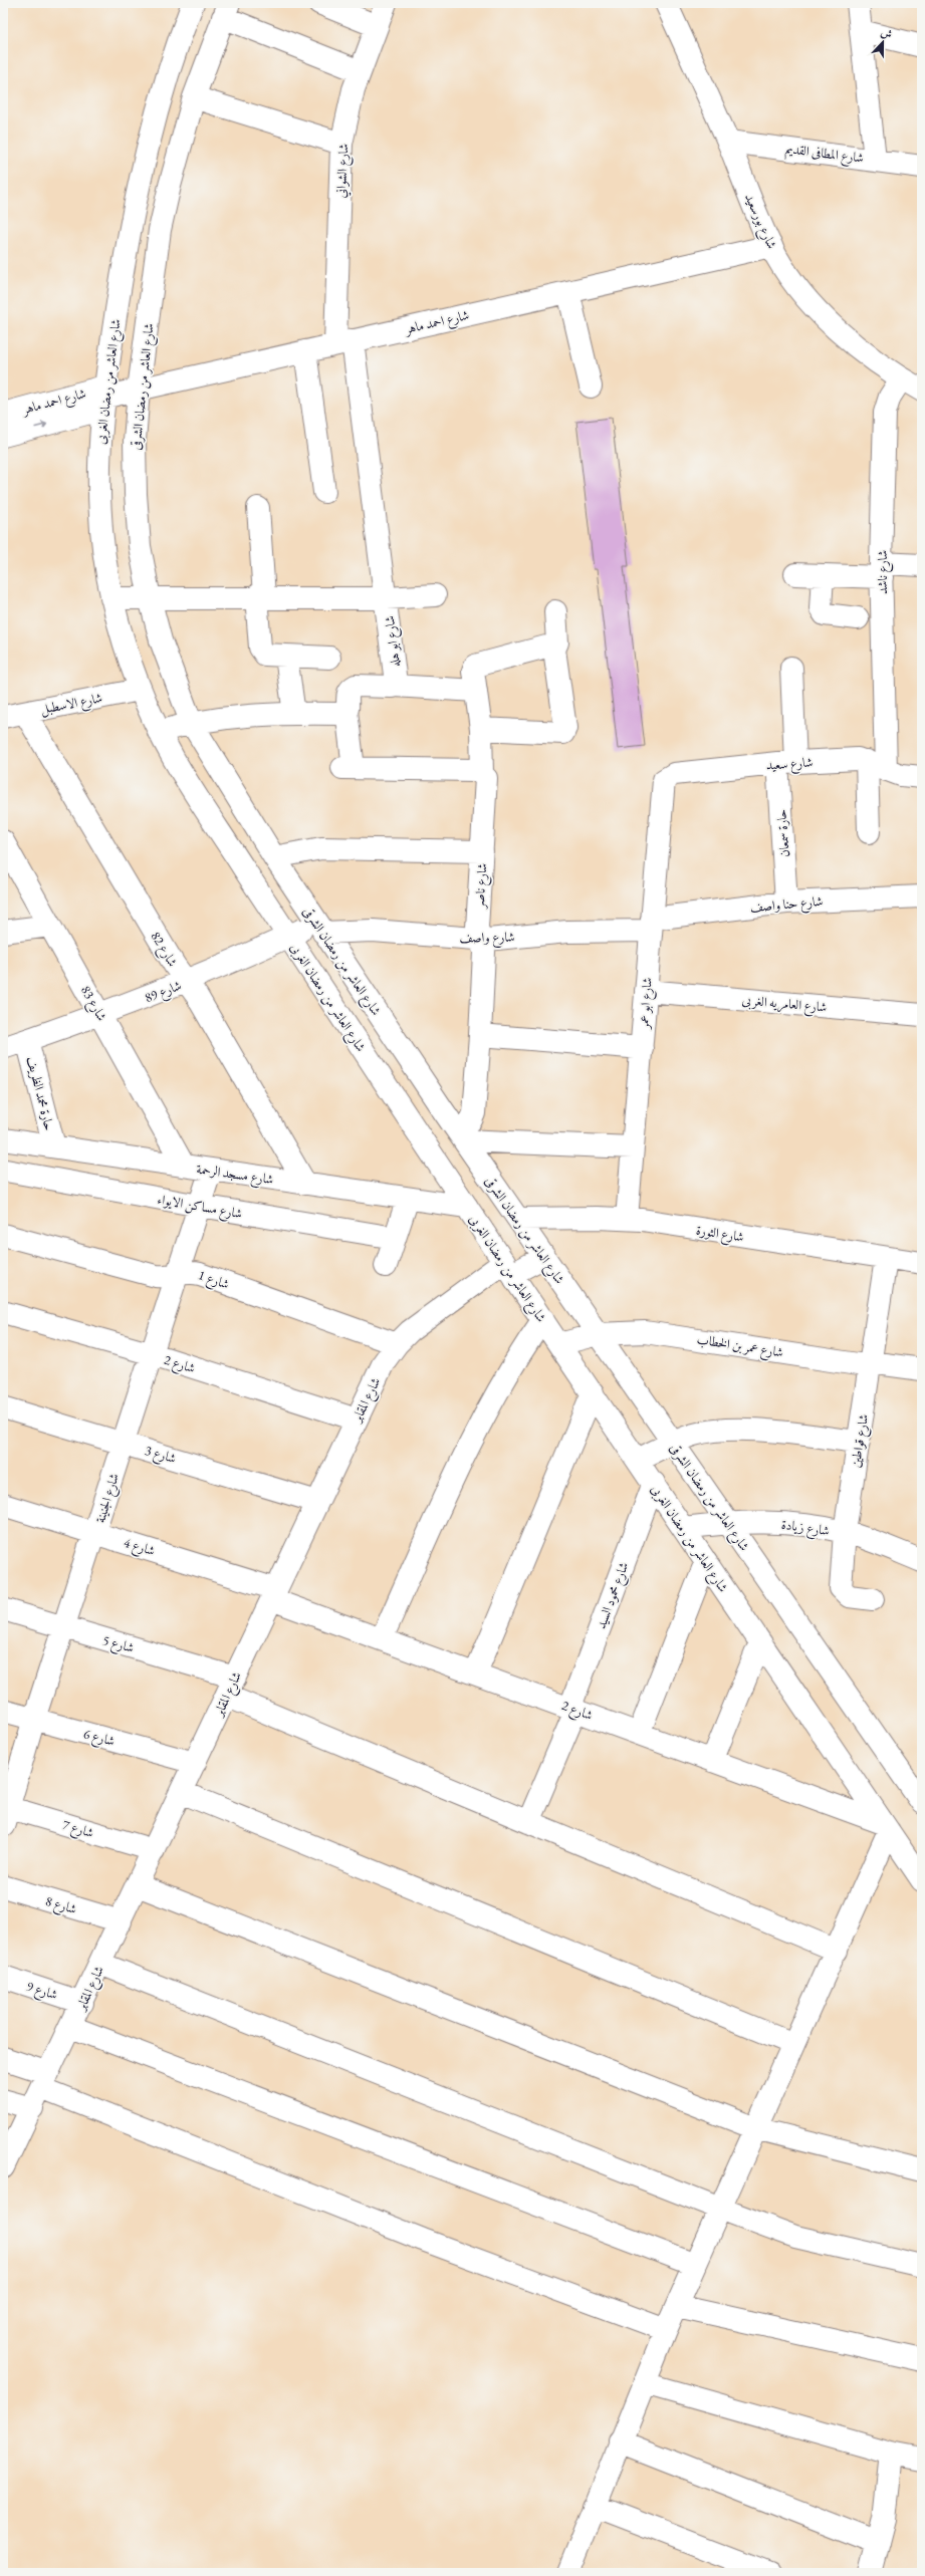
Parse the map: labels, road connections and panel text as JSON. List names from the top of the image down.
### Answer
{
  "streets": {
    "street": [
      "شارع المطافى القديم",
      "شارع الشواني",
      "شارع بورسعيد",
      "شارع احمد ماهر",
      "شارع العاشر من رمضان الغربى",
      "شارع العاشر من رمضان الشرقى",
      "شارع ناشد",
      "شارع ابو هله",
      "شارع الاسطبل",
      "شارع سعيد",
      "حارة سمعان",
      "شارع ناصر",
      "شارع حنا واصف",
      "شارع واصف",
      "شارع 82",
      "شارع 89",
      "شارع 83",
      "شارع ابو عمر",
      "شارع العامريه الغربى",
      "حارة محمد الظريف",
      "شارع مسجد الرحمة",
      "شارع مساكن الايواء",
      "شارع الثورة",
      "شارع 1",
      "شارع عمر بن الخطاب",
      "شارع 2",
      "شارع المقابر",
      "شارع قواطين",
      "شارع 3",
      "شارع الجنينة",
      "شارع زيادة",
      "شارع 4",
      "شارع محمود السيد",
      "شارع 5",
      "شارع 6",
      "شارع 7",
      "شارع 8",
      "شارع 9"
    ]
  },
  "crossings": [
    ["شارع المطافى القديم", "شارع بورسعيد"],
    ["شارع الشواني", "شارع احمد ماهر"],
    ["شارع الشواني", "شارع ابو هله"],
    ["شارع بورسعيد", "شارع احمد ماهر"],
    ["شارع بورسعيد", "شارع ناشد"],
    ["شارع احمد ماهر", "شارع العاشر من رمضان الغربى"],
    ["شارع احمد ماهر", "شارع العاشر من رمضان الشرقى"],
    ["شارع احمد ماهر", "شارع ابو هله"],
    ["شارع العاشر من رمضان الغربى", "شارع الاسطبل"],
    ["شارع العاشر من رمضان الغربى", "شارع 89"],
    ["شارع العاشر من رمضان الغربى", "شارع مسجد الرحمة"],
    ["شارع العاشر من رمضان الغربى", "شارع عمر بن الخطاب"],
    ["شارع العاشر من رمضان الغربى", "شارع 2"],
    ["شارع العاشر من رمضان الغربى", "شارع المقابر"],
    ["شارع العاشر من رمضان الغربى", "شارع زيادة"],
    ["شارع العاشر من رمضان الغربى", "شارع محمود السيد"],
    ["شارع العاشر من رمضان الشرقى", "شارع ناصر"],
    ["شارع العاشر من رمضان الشرقى", "شارع واصف"],
    ["شارع العاشر من رمضان الشرقى", "شارع 89"],
    ["شارع العاشر من رمضان الشرقى", "شارع الثورة"],
    ["شارع العاشر من رمضان الشرقى", "شارع عمر بن الخطاب"],
    ["شارع العاشر من رمضان الشرقى", "شارع المقابر"],
    ["شارع العاشر من رمضان الشرقى", "شارع زيادة"],
    ["شارع ناشد", "شارع سعيد"],
    ["شارع الاسطبل", "شارع 82"],
    ["شارع سعيد", "حارة سمعان"],
    ["شارع سعيد", "شارع ابو عمر"],
    ["حارة سمعان", "شارع حنا واصف"],
    ["شارع ناصر", "شارع واصف"],
    ["شارع حنا واصف", "شارع واصف"],
    ["شارع حنا واصف", "شارع ابو عمر"],
    ["شارع واصف", "شارع 89"],
    ["شارع واصف", "شارع ابو عمر"],
    ["شارع 82", "شارع 89"],
    ["شارع 82", "شارع مسجد الرحمة"],
    ["شارع 89", "شارع 83"],
    ["شارع 89", "حارة محمد الظريف"],
    ["شارع 83", "شارع مسجد الرحمة"],
    ["شارع ابو عمر", "شارع العامريه الغربى"],
    ["شارع ابو عمر", "شارع الثورة"],
    ["حارة محمد الظريف", "شارع مسجد الرحمة"],
    ["شارع مسجد الرحمة", "شارع الجنينة"],
    ["شارع مساكن الايواء", "شارع الجنينة"],
    ["شارع الثورة", "شارع قواطين"],
    ["شارع 1", "شارع المقابر"],
    ["شارع 1", "شارع الجنينة"],
    ["شارع عمر بن الخطاب", "شارع قواطين"],
    ["شارع 2", "شارع المقابر"],
    ["شارع 2", "شارع الجنينة"],
    ["شارع 2", "شارع 4"],
    ["شارع 2", "شارع محمود السيد"],
    ["شارع المقابر", "شارع 3"],
    ["شارع المقابر", "شارع 4"],
    ["شارع المقابر", "شارع 5"],
    ["شارع المقابر", "شارع 6"],
    ["شارع المقابر", "شارع 7"],
    ["شارع المقابر", "شارع 8"],
    ["شارع المقابر", "شارع 9"],
    ["شارع قواطين", "شارع زيادة"],
    ["شارع 3", "شارع الجنينة"],
    ["شارع الجنينة", "شارع 4"],
    ["شارع الجنينة", "شارع 5"],
    ["شارع الجنينة", "شارع 6"],
    ["شارع الجنينة", "شارع 7"],
    ["شارع محمود السيد", "شارع 5"]
  ],
  "north": "top"
}
